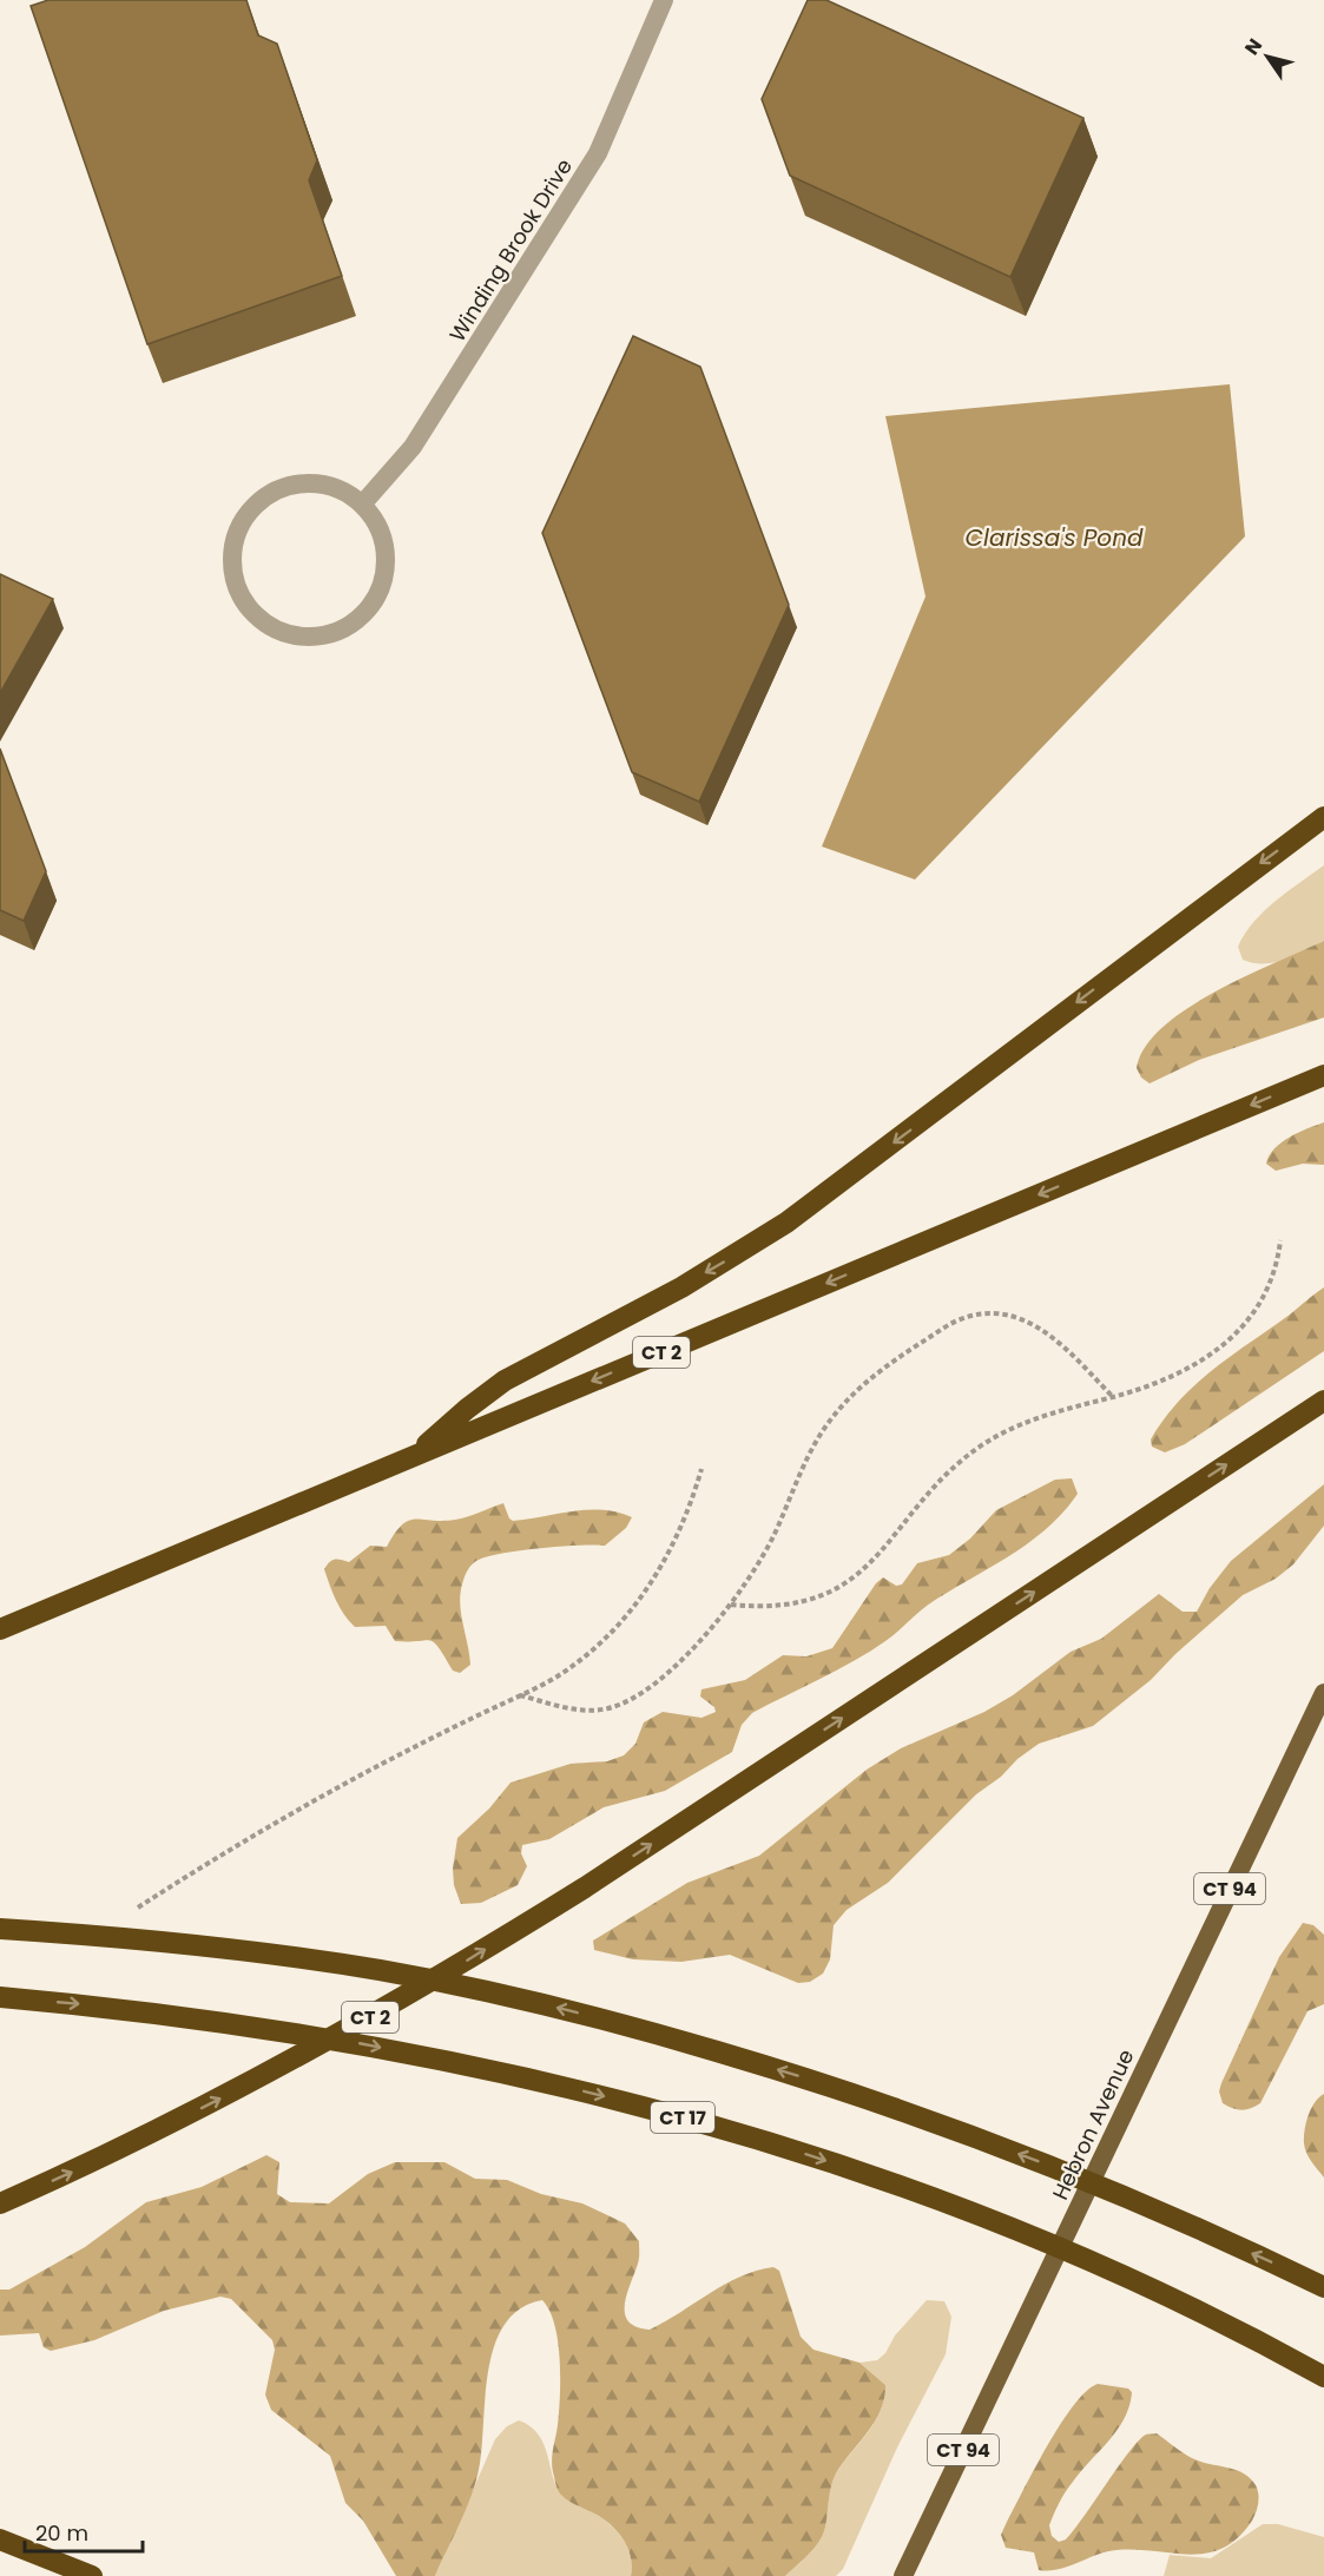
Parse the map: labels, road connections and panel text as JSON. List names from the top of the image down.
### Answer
{
  "streets": {
    "highway": ["CT 2", "CT 17"],
    "main road": ["CT 94", "Hebron Avenue"],
    "street": ["Winding Brook Drive"]
  },
  "water": ["Clarissa's Pond"],
  "scale_bar": "20 m",
  "north": "top left"
}
